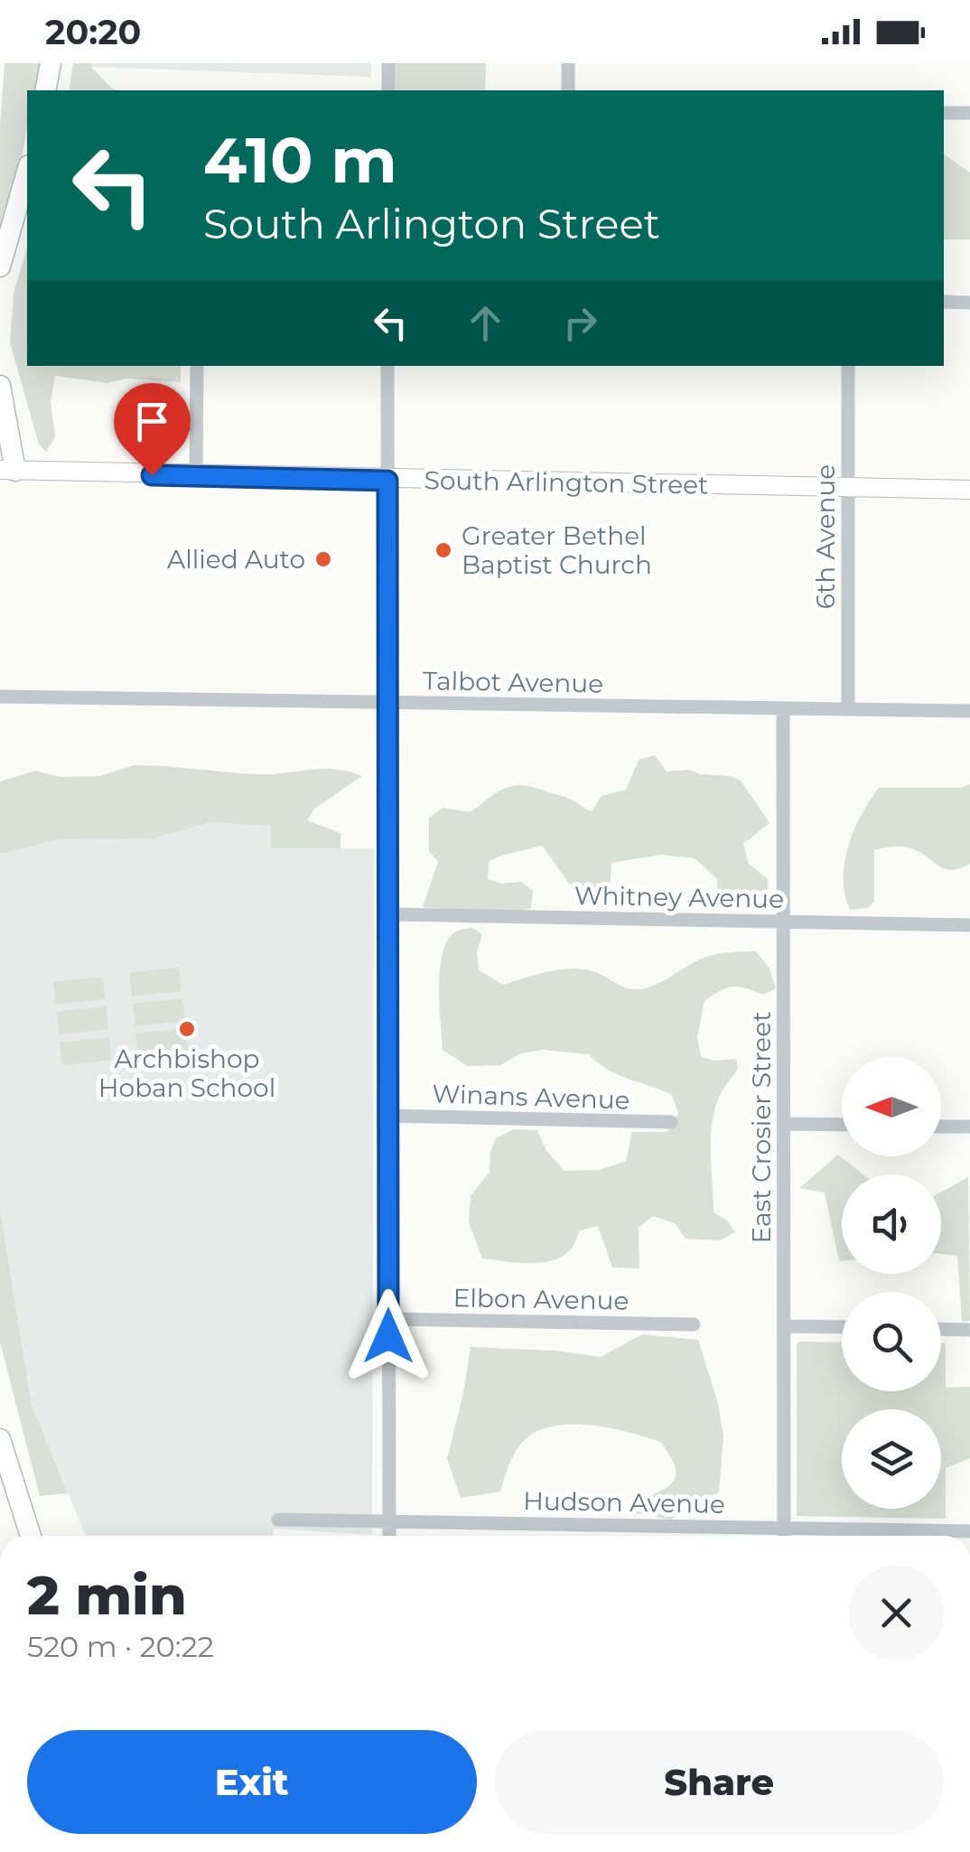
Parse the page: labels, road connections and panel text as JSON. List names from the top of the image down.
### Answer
{
  "streets": {
    "main road": ["South Arlington Street"],
    "street": [
      "6th Avenue",
      "Talbot Avenue",
      "Whitney Avenue",
      "Winans Avenue",
      "East Crosier Street",
      "Elbon Avenue",
      "Hudson Avenue"
    ]
  },
  "crossings": [
    ["South Arlington Street", "6th Avenue"],
    ["6th Avenue", "Talbot Avenue"],
    ["Talbot Avenue", "East Crosier Street"],
    ["Whitney Avenue", "East Crosier Street"],
    ["East Crosier Street", "Hudson Avenue"]
  ],
  "places": ["Greater Bethel Baptist Church", "Allied Auto", "Archbishop Hoban School"],
  "north": "left",
  "page": {
    "status": "20:20",
    "turn": ["410 m", "South Arlington Street"],
    "heading": ["2 min", "520 m · 20:22"],
    "buttons": ["Exit", "Share"]
  }
}
